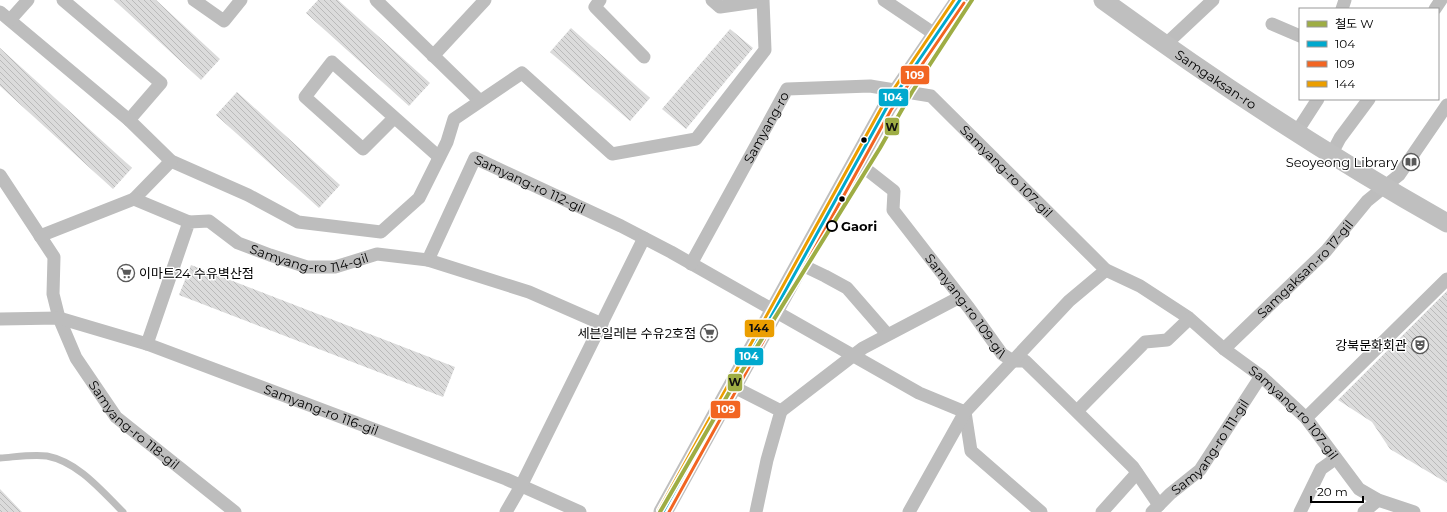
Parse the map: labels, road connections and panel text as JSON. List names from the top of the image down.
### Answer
{
  "streets": {
    "main road": ["Samgaksan-ro"],
    "street": [
      "Samyang-ro",
      "Samyang-ro 107-gil",
      "Samyang-ro 112-gil",
      "Samyang-ro 114-gil",
      "Samgaksan-ro 17-gil",
      "Samyang-ro 109-gil",
      "Samyang-ro 116-gil",
      "Samyang-ro 118-gil",
      "Samyang-ro 111-gil"
    ]
  },
  "crossings": [
    ["Samgaksan-ro", "Samgaksan-ro 17-gil"],
    ["Samyang-ro", "Samyang-ro 107-gil"],
    ["Samyang-ro", "Samyang-ro 112-gil"],
    ["Samyang-ro 107-gil", "Samgaksan-ro 17-gil"],
    ["Samyang-ro 107-gil", "Samyang-ro 111-gil"],
    ["Samyang-ro 112-gil", "Samyang-ro 114-gil"],
    ["Samyang-ro 109-gil", "Samyang-ro 111-gil"],
    ["Samyang-ro 116-gil", "Samyang-ro 118-gil"]
  ],
  "places": {
    "library": ["Seoyeong Library"],
    "other": ["Gaori"],
    "supermarket": ["이마트24 수유벽산점", "세븐일레븐 수유2호점"],
    "theatre": ["강북문화회관"]
  },
  "lines": [
    "rail line W",
    "transit line 104",
    "transit line 144",
    "transit line 109"
  ],
  "legend": [
    "철도 W",
    "104",
    "109",
    "144"
  ],
  "scale_bar": "20 m"
}
